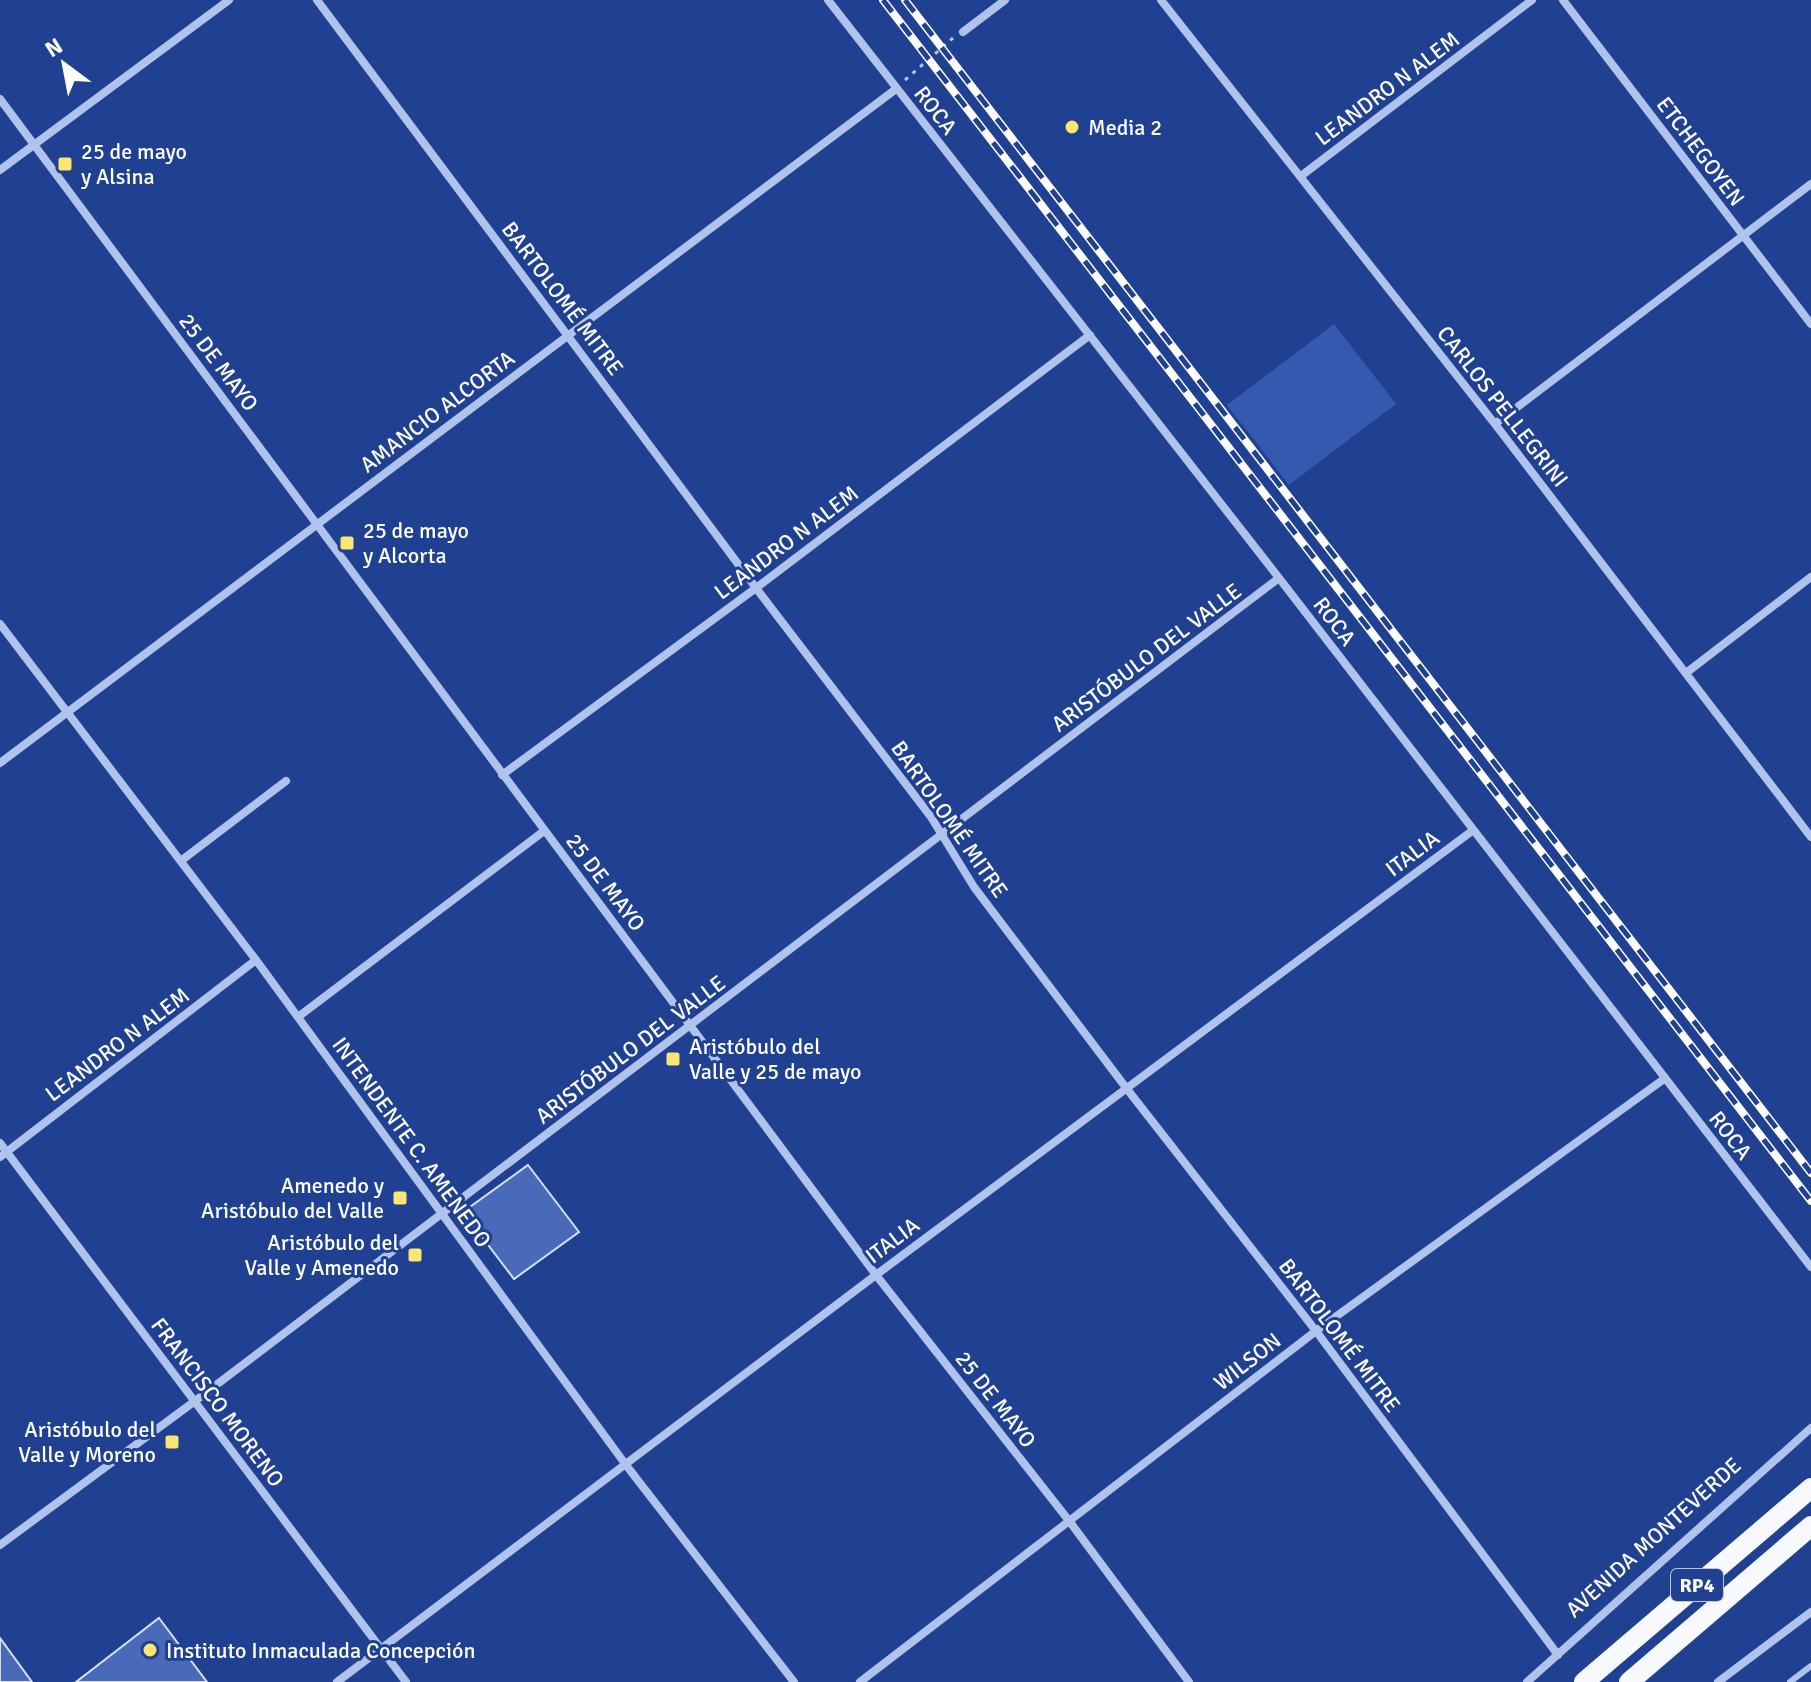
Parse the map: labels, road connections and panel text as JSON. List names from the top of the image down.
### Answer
{
  "streets": {
    "main road": ["RP4"],
    "street": [
      "LEANDRO N ALEM",
      "ROCA",
      "ETCHEGOYEN",
      "BARTOLOMÉ MITRE",
      "25 DE MAYO",
      "CARLOS PELLEGRINI",
      "AMANCIO ALCORTA",
      "ARISTÓBULO DEL VALLE",
      "ITALIA",
      "INTENDENTE C. AMENEDO",
      "WILSON",
      "FRANCISCO MORENO",
      "AVENIDA MONTEVERDE"
    ]
  },
  "crossings": [
    ["LEANDRO N ALEM", "ROCA"],
    ["LEANDRO N ALEM", "BARTOLOMÉ MITRE"],
    ["LEANDRO N ALEM", "25 DE MAYO"],
    ["LEANDRO N ALEM", "CARLOS PELLEGRINI"],
    ["LEANDRO N ALEM", "INTENDENTE C. AMENEDO"],
    ["LEANDRO N ALEM", "FRANCISCO MORENO"],
    ["ROCA", "AMANCIO ALCORTA"],
    ["ROCA", "ARISTÓBULO DEL VALLE"],
    ["ROCA", "ITALIA"],
    ["ROCA", "WILSON"],
    ["BARTOLOMÉ MITRE", "AMANCIO ALCORTA"],
    ["BARTOLOMÉ MITRE", "ARISTÓBULO DEL VALLE"],
    ["BARTOLOMÉ MITRE", "ITALIA"],
    ["BARTOLOMÉ MITRE", "WILSON"],
    ["BARTOLOMÉ MITRE", "AVENIDA MONTEVERDE"],
    ["25 DE MAYO", "AMANCIO ALCORTA"],
    ["25 DE MAYO", "ARISTÓBULO DEL VALLE"],
    ["25 DE MAYO", "ITALIA"],
    ["25 DE MAYO", "WILSON"],
    ["AMANCIO ALCORTA", "INTENDENTE C. AMENEDO"],
    ["ARISTÓBULO DEL VALLE", "INTENDENTE C. AMENEDO"],
    ["ARISTÓBULO DEL VALLE", "FRANCISCO MORENO"],
    ["ITALIA", "INTENDENTE C. AMENEDO"],
    ["ITALIA", "FRANCISCO MORENO"]
  ],
  "places": {
    "other": ["Media 2", "Instituto Inmaculada Concepción"],
    "transit": [
      "25 de mayo y Alsina",
      "25 de mayo y Alcorta",
      "Aristóbulo del Valle y 25 de mayo",
      "Amenedo y Aristóbulo del Valle",
      "Aristóbulo del Valle y Amenedo",
      "Aristóbulo del Valle y Moreno"
    ]
  },
  "north": "top left"
}
